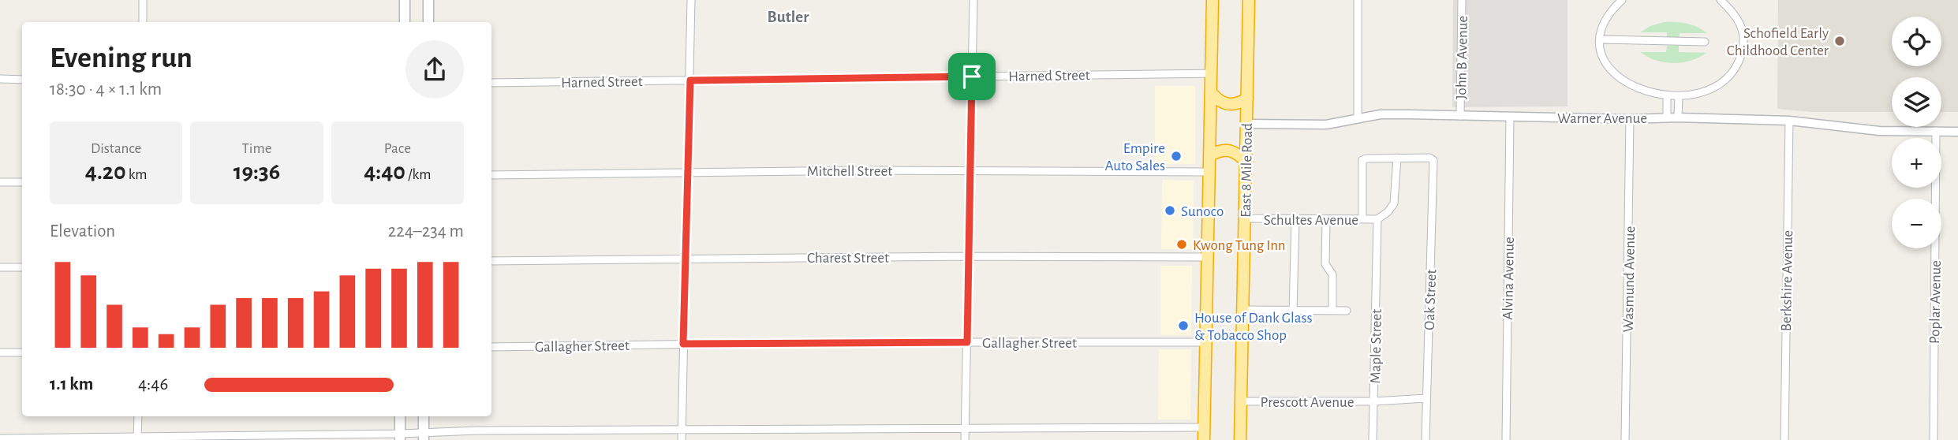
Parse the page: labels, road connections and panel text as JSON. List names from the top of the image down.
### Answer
{
  "streets": {
    "highway": ["East 8 Mile Road"],
    "street": [
      "John B Avenue",
      "Harned Street",
      "Warner Avenue",
      "Mitchell Street",
      "Schultes Avenue",
      "Charest Street",
      "Alvina Avenue",
      "Wasmund Avenue",
      "Berkshire Avenue",
      "Oak Street",
      "Poplar Avenue",
      "Gallagher Street",
      "Maple Street",
      "Prescott Avenue"
    ]
  },
  "crossings": [
    ["John B Avenue", "Warner Avenue"],
    ["Warner Avenue", "East 8 Mile Road"],
    ["Warner Avenue", "Alvina Avenue"],
    ["Warner Avenue", "Wasmund Avenue"],
    ["Warner Avenue", "Berkshire Avenue"],
    ["Warner Avenue", "Poplar Avenue"],
    ["East 8 Mile Road", "Schultes Avenue"],
    ["East 8 Mile Road", "Prescott Avenue"],
    ["Schultes Avenue", "Maple Street"],
    ["Oak Street", "Prescott Avenue"],
    ["Maple Street", "Prescott Avenue"]
  ],
  "districts": ["Butler"],
  "places": [
    "Schofield Early Childhood Center",
    "Empire Auto Sales",
    "Sunoco",
    "Kwong Tung Inn",
    "House of Dank Glass & Tobacco Shop"
  ],
  "page": {
    "map_buttons": ["+", "−"],
    "heading": ["Evening run", "18:30 · 4 × 1.1 km"],
    "stats": [
      ["Distance", "4.20 km"],
      ["Time", "19:36"],
      ["Pace", "4:40 /km"]
    ],
    "chart": ["Elevation", "224–234 m"],
    "list": [
      {
        "name": "1.1 km",
        "note": "4:46"
      }
    ]
  }
}
